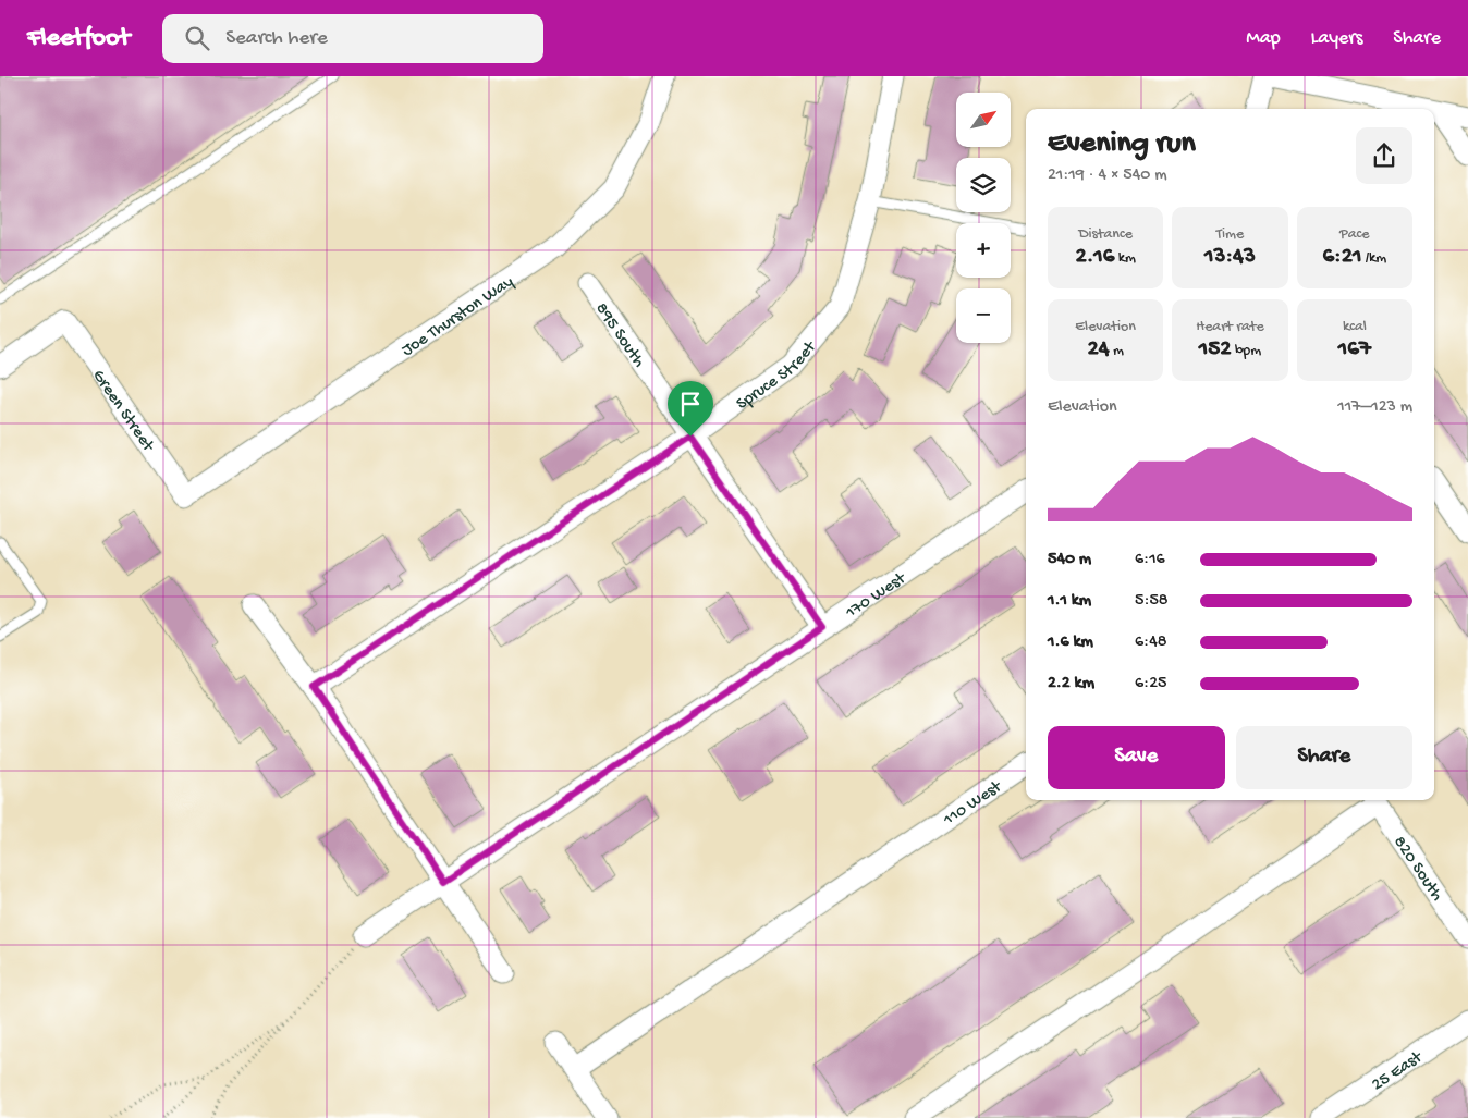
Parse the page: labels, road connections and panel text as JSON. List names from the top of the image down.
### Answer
{
  "streets": {
    "street": [
      "Joe Thurston Way",
      "895 South",
      "Spruce Street",
      "Green Street",
      "170 West",
      "110 West",
      "820 South",
      "25 East"
    ]
  },
  "crossings": [
    ["Joe Thurston Way", "Green Street"],
    ["895 South", "Spruce Street"],
    ["895 South", "170 West"]
  ],
  "north": "top right",
  "page": {
    "header": "Fleetfoot",
    "search": "Search here",
    "nav": ["Map", "Layers", "Share"],
    "map_buttons": ["+", "−"],
    "heading": ["Evening run", "21:19 · 4 × 540 m"],
    "stats": [
      ["Distance", "2.16 km"],
      ["Time", "13:43"],
      ["Pace", "6:21 /km"],
      ["Elevation", "24 m"],
      ["Heart rate", "152 bpm"],
      ["kcal", "167"]
    ],
    "chart": ["Elevation", "117–123 m"],
    "list": [
      {
        "name": "540 m",
        "note": "6:16"
      },
      {
        "name": "1.1 km",
        "note": "5:58"
      },
      {
        "name": "1.6 km",
        "note": "6:48"
      },
      {
        "name": "2.2 km",
        "note": "6:25"
      }
    ],
    "buttons": ["Save", "Share"]
  }
}
